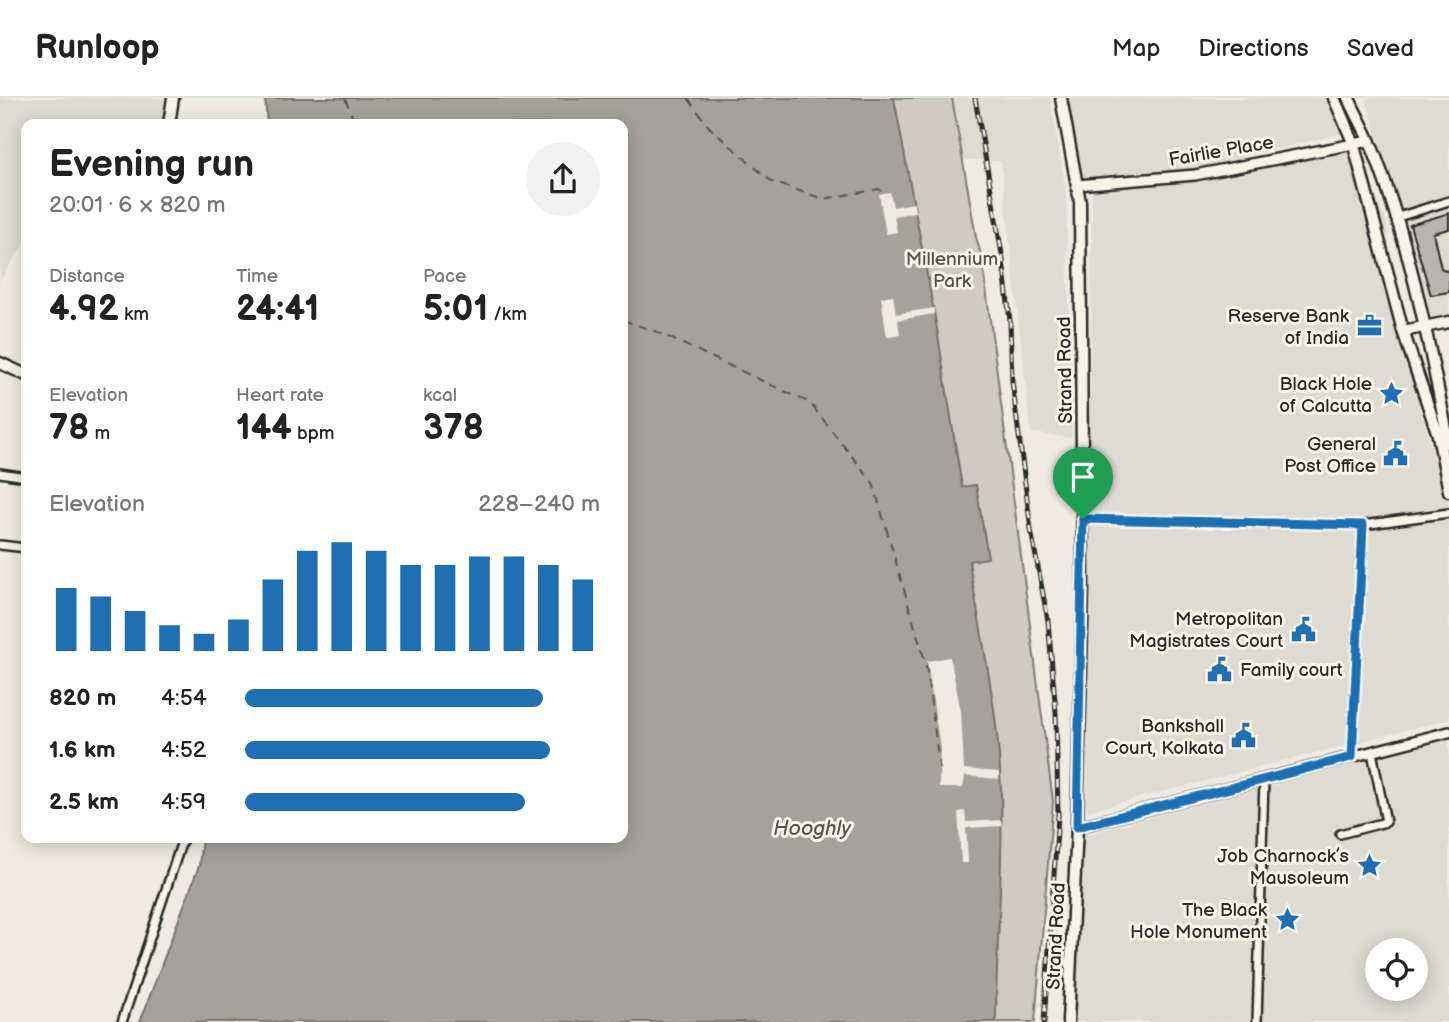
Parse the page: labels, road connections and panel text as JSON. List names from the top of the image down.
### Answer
{
  "streets": {
    "main road": ["Strand Road"],
    "street": ["Fairlie Place"]
  },
  "crossings": [
    ["Fairlie Place", "Strand Road"]
  ],
  "water": ["Hooghly"],
  "parks": ["Millennium Park"],
  "places": {
    "office": ["Reserve Bank of India"],
    "place": ["Black Hole of Calcutta", "Job Charnock’s Mausoleum", "The Black Hole Monument"],
    "public building": [
      "General Post Office",
      "Metropolitan Magistrates Court",
      "Family court",
      "Bankshall Court, Kolkata"
    ]
  },
  "page": {
    "header": "Runloop",
    "nav": ["Map", "Directions", "Saved"],
    "heading": ["Evening run", "20:01 · 6 × 820 m"],
    "stats": [
      ["Distance", "4.92 km"],
      ["Time", "24:41"],
      ["Pace", "5:01 /km"],
      ["Elevation", "78 m"],
      ["Heart rate", "144 bpm"],
      ["kcal", "378"]
    ],
    "chart": ["Elevation", "228–240 m"],
    "list": [
      {
        "name": "820 m",
        "note": "4:54"
      },
      {
        "name": "1.6 km",
        "note": "4:52"
      },
      {
        "name": "2.5 km",
        "note": "4:59"
      }
    ]
  }
}
